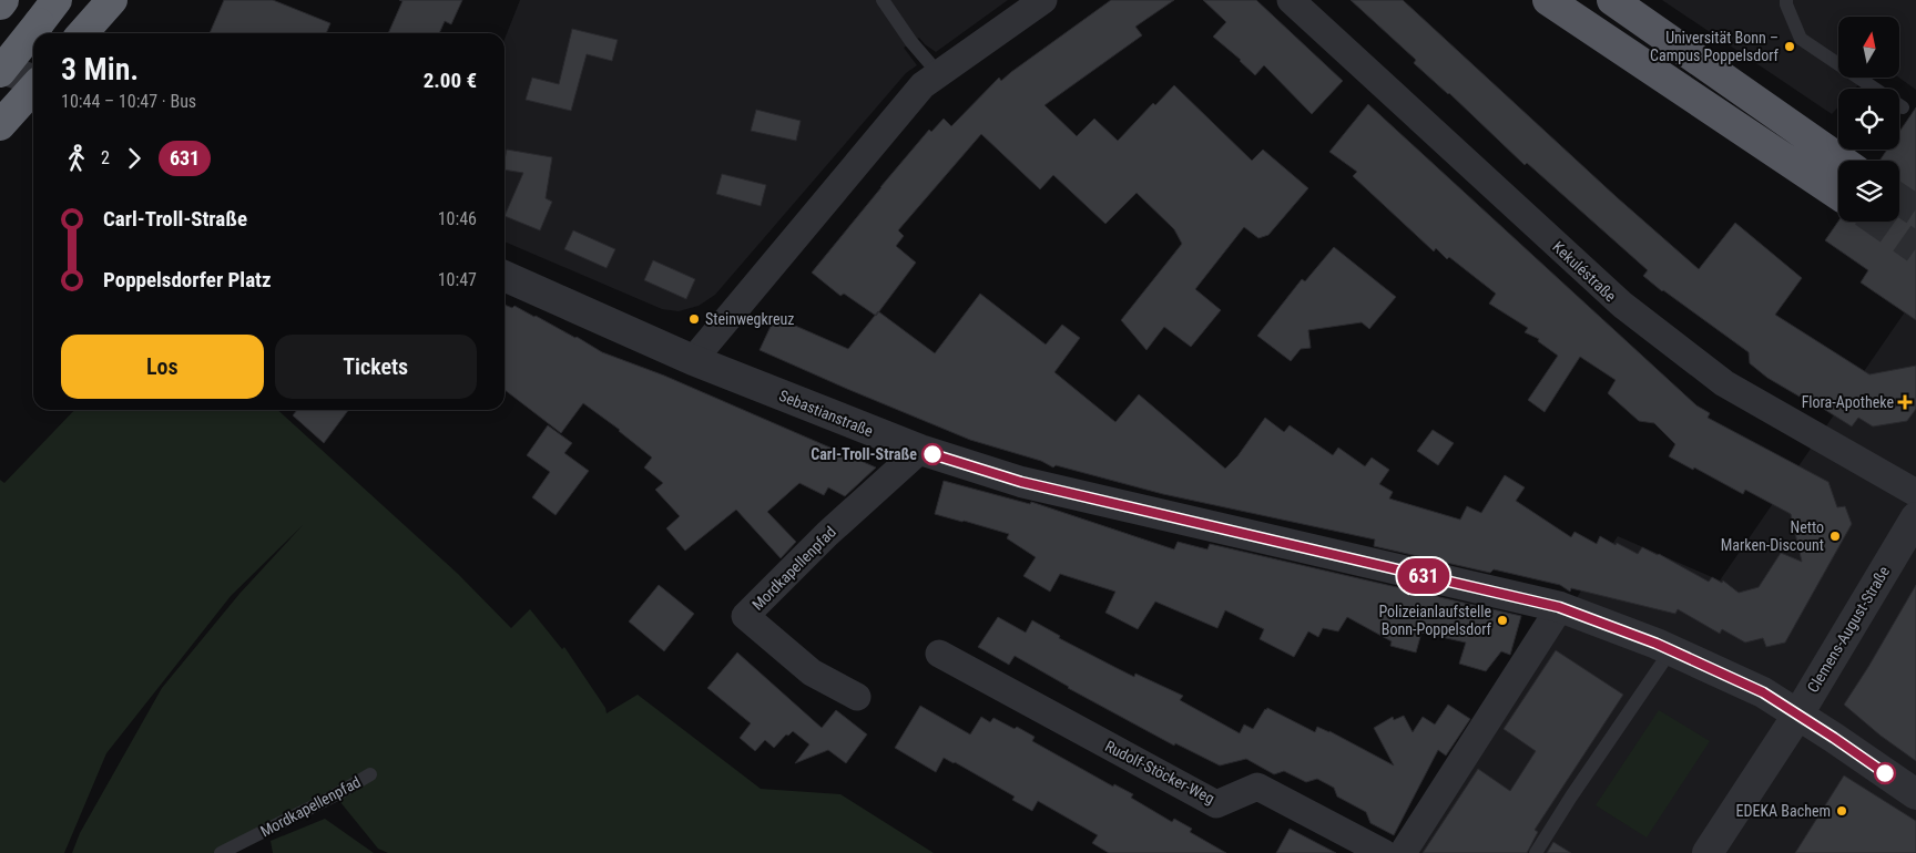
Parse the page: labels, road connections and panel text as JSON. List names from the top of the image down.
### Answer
{
  "streets": {
    "street": [
      "Kekuléstraße",
      "Sebastianstraße",
      "Mordkapellenpfad",
      "Clemens-August-Straße",
      "Rudolf-Stöcker-Weg"
    ]
  },
  "crossings": [
    ["Sebastianstraße", "Mordkapellenpfad"],
    ["Sebastianstraße", "Clemens-August-Straße"]
  ],
  "places": {
    "other": [
      "Universität Bonn – Campus Poppelsdorf",
      "Steinwegkreuz",
      "Carl-Troll-Straße",
      "Netto Marken-Discount",
      "Polizeianlaufstelle Bonn-Poppelsdorf",
      "EDEKA Bachem"
    ],
    "health": ["Flora-Apotheke"]
  },
  "lines": ["bus line 631"],
  "north": "top",
  "page": {
    "on_map": "631",
    "heading": ["3 Min.", "10:44 – 10:47 · Bus", "2.00 €"],
    "legs": ["2", "631"],
    "list": [
      {
        "name": "Carl-Troll-Straße",
        "value": "10:46"
      },
      {
        "name": "Poppelsdorfer Platz",
        "value": "10:47"
      }
    ],
    "buttons": ["Los", "Tickets"]
  }
}
